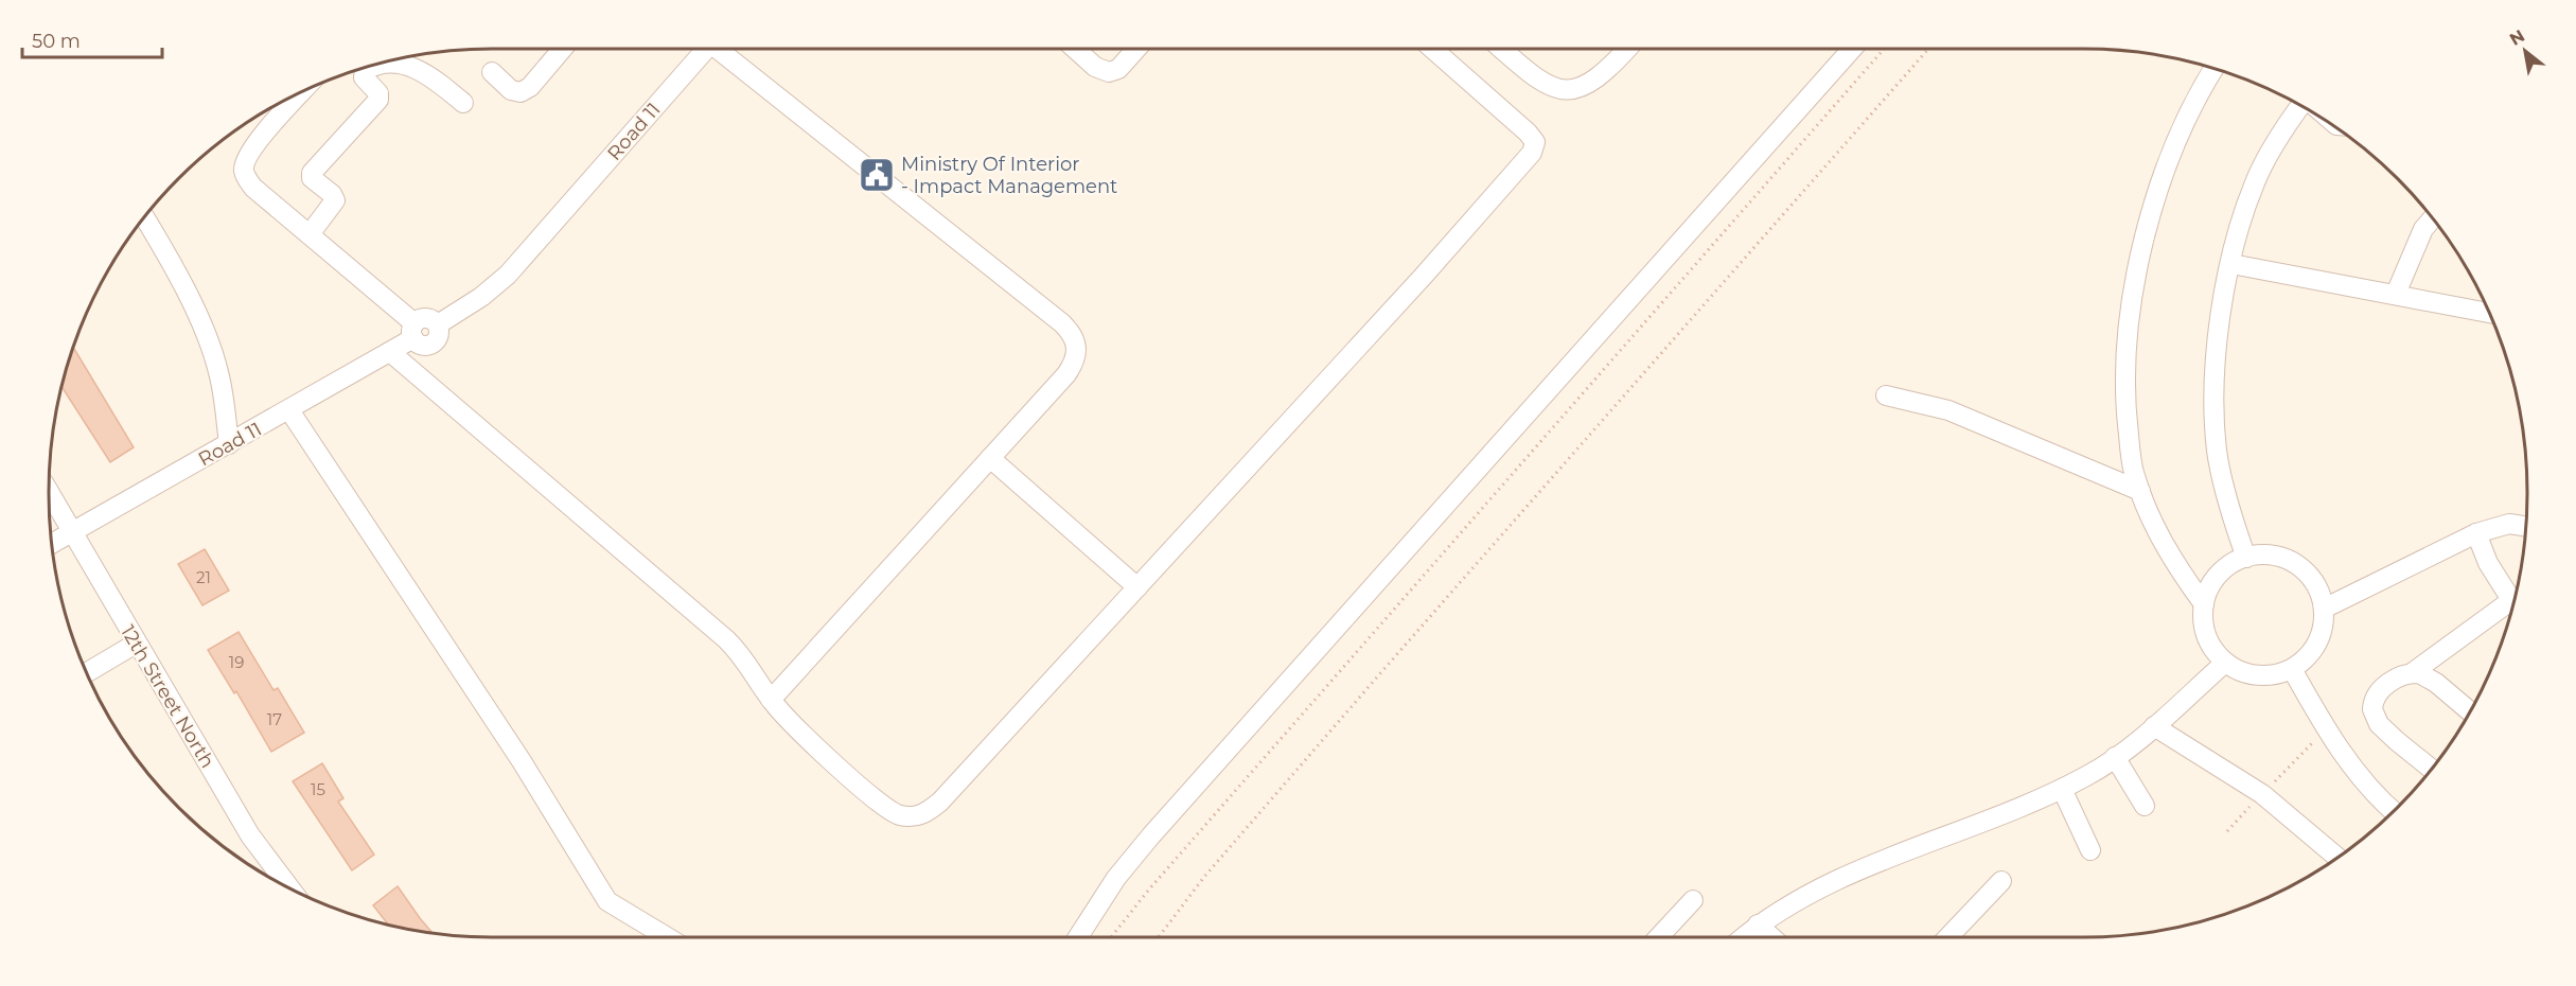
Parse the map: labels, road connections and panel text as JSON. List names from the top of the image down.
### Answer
{
  "streets": {
    "street": ["Road 11", "12th Street North"]
  },
  "crossings": [
    ["Road 11", "12th Street North"]
  ],
  "places": {
    "public building": ["Ministry Of Interior - Impact Management"]
  },
  "house_numbers": [
    "21",
    "19",
    "17",
    "15"
  ],
  "scale_bar": "50 m",
  "north": "top left"
}
